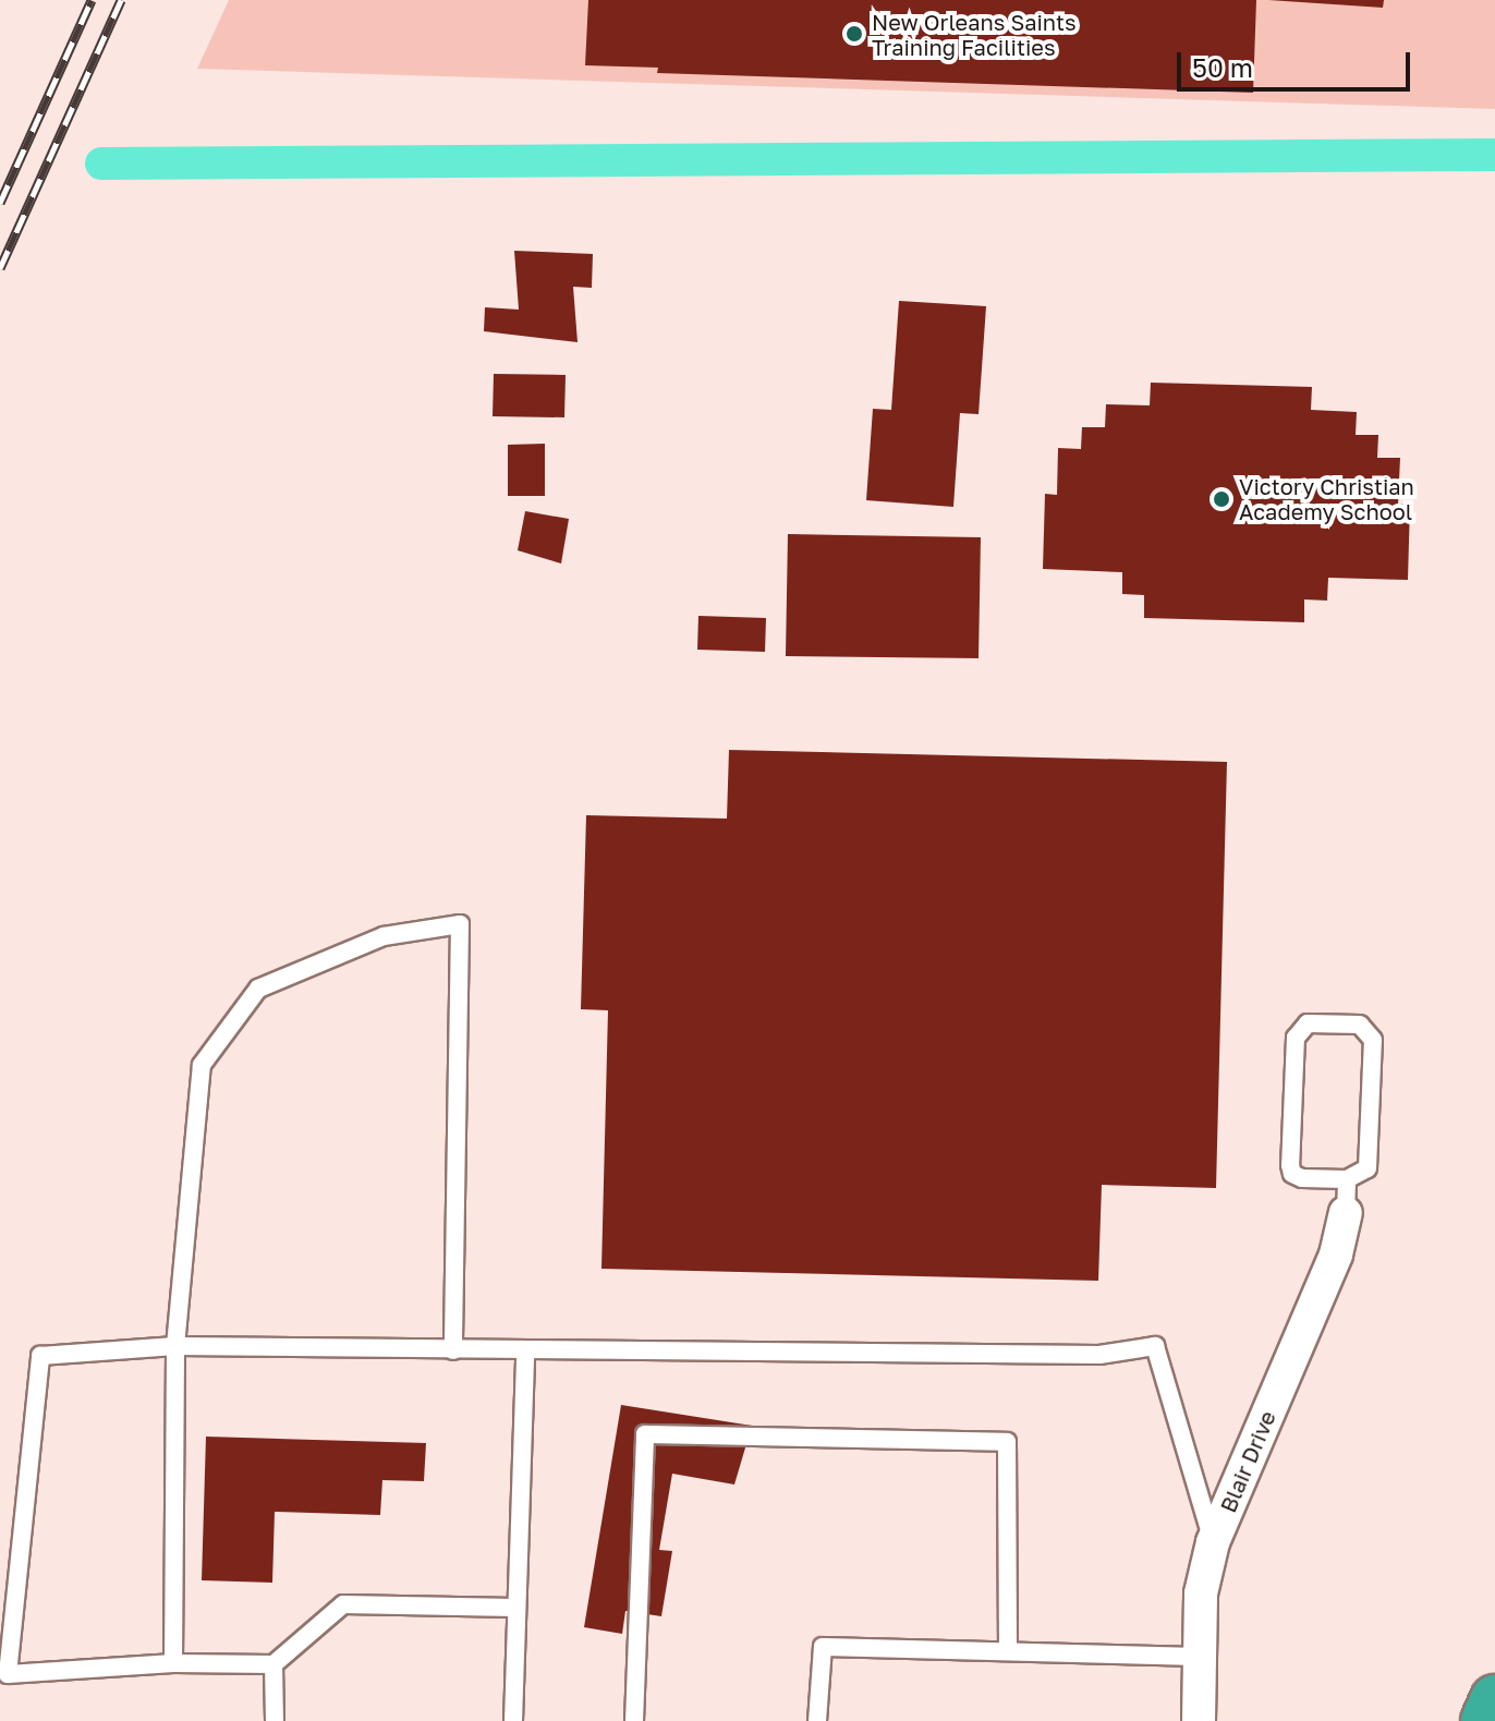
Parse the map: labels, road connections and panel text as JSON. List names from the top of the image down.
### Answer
{
  "streets": {
    "street": ["Blair Drive"]
  },
  "places": ["New Orleans Saints Training Facilities", "Victory Christian Academy School"],
  "scale_bar": "50 m"
}
